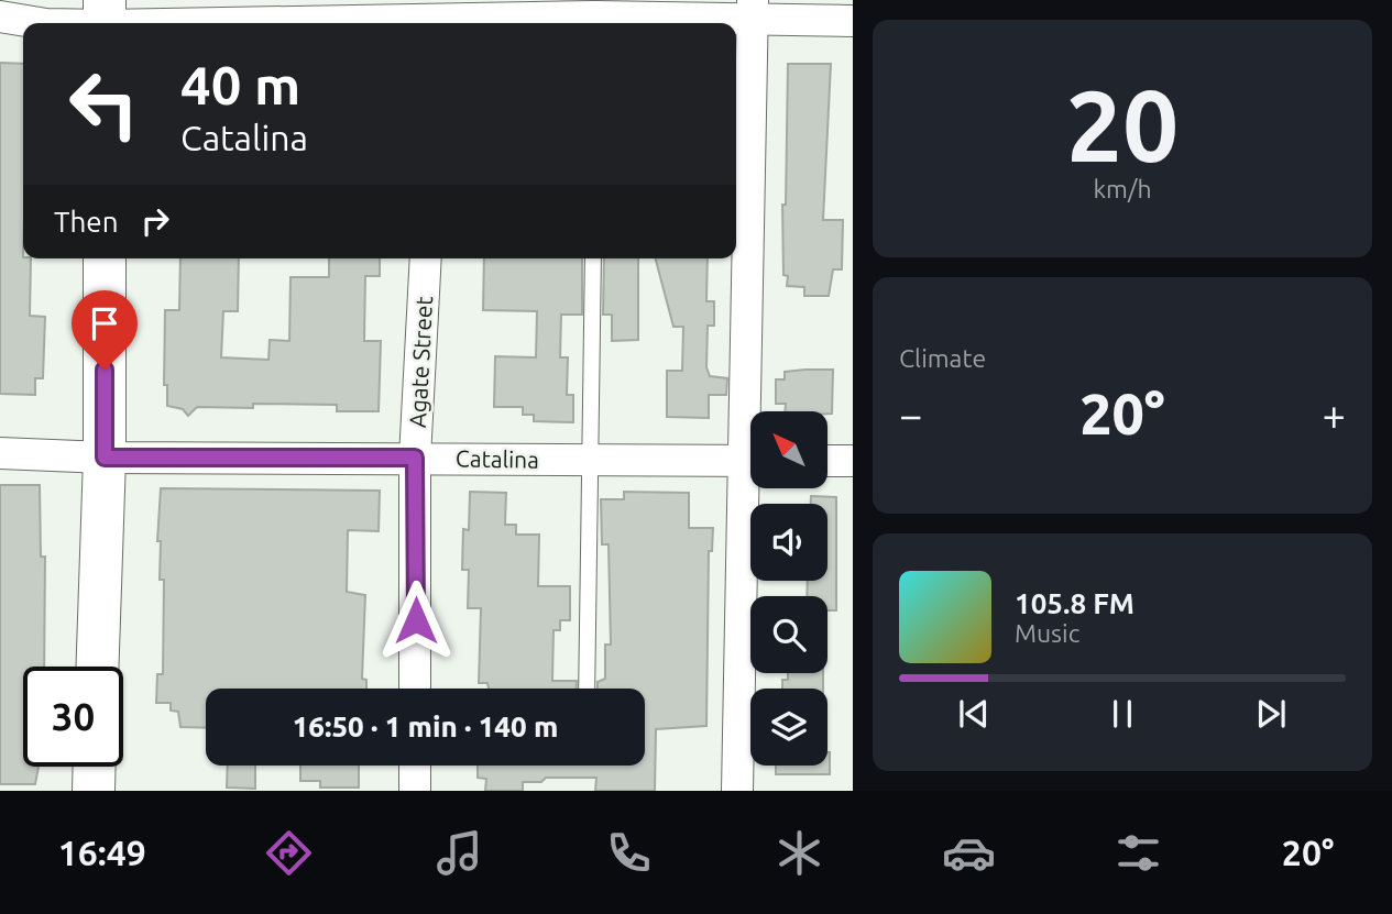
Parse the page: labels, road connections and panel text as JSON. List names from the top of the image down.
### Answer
{
  "streets": {
    "street": ["Agate Street", "Catalina"]
  },
  "crossings": [
    ["Agate Street", "Catalina"]
  ],
  "north": "top left",
  "page": {
    "tile": [
      ["20", "km/h"],
      "Climate"
    ],
    "turn": ["40 m", "Catalina"],
    "then": "Then",
    "heat": ["−", "20°", "+"],
    "song": ["105.8 FM", "Music"],
    "limit": "30",
    "trip": "16:50 · 1 min · 140 m",
    "tabs": ["16:49", "20°"]
  }
}
